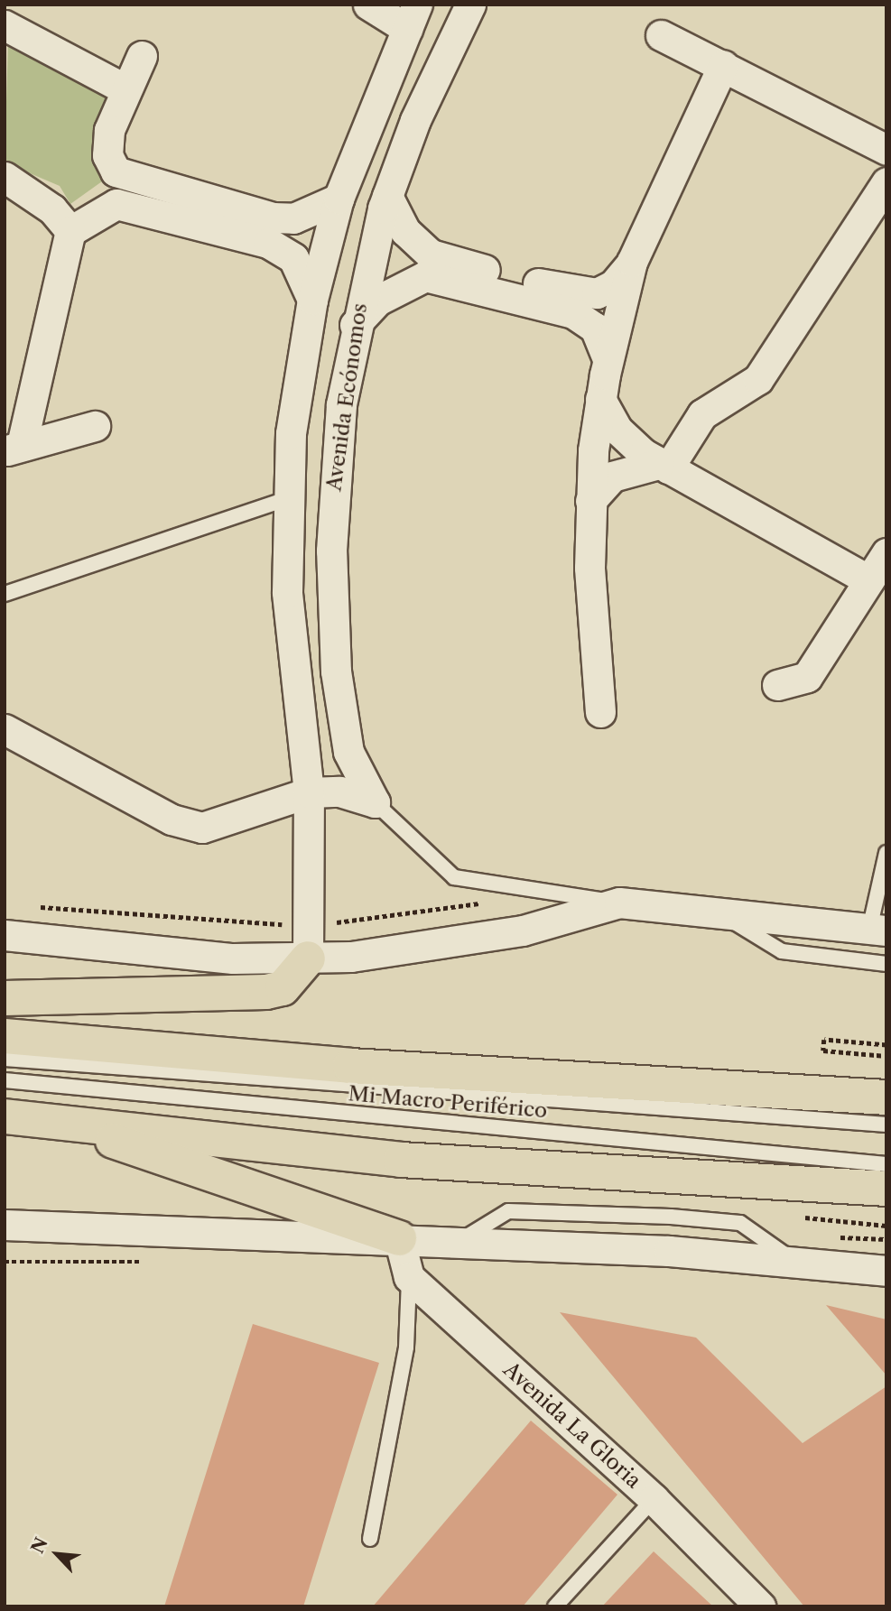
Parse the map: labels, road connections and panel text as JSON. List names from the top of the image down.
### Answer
{
  "streets": {
    "street": ["Avenida Ecónomos", "Avenida La Gloria"],
    "lane": ["Mi Macro Periférico"]
  },
  "north": "top left"
}
